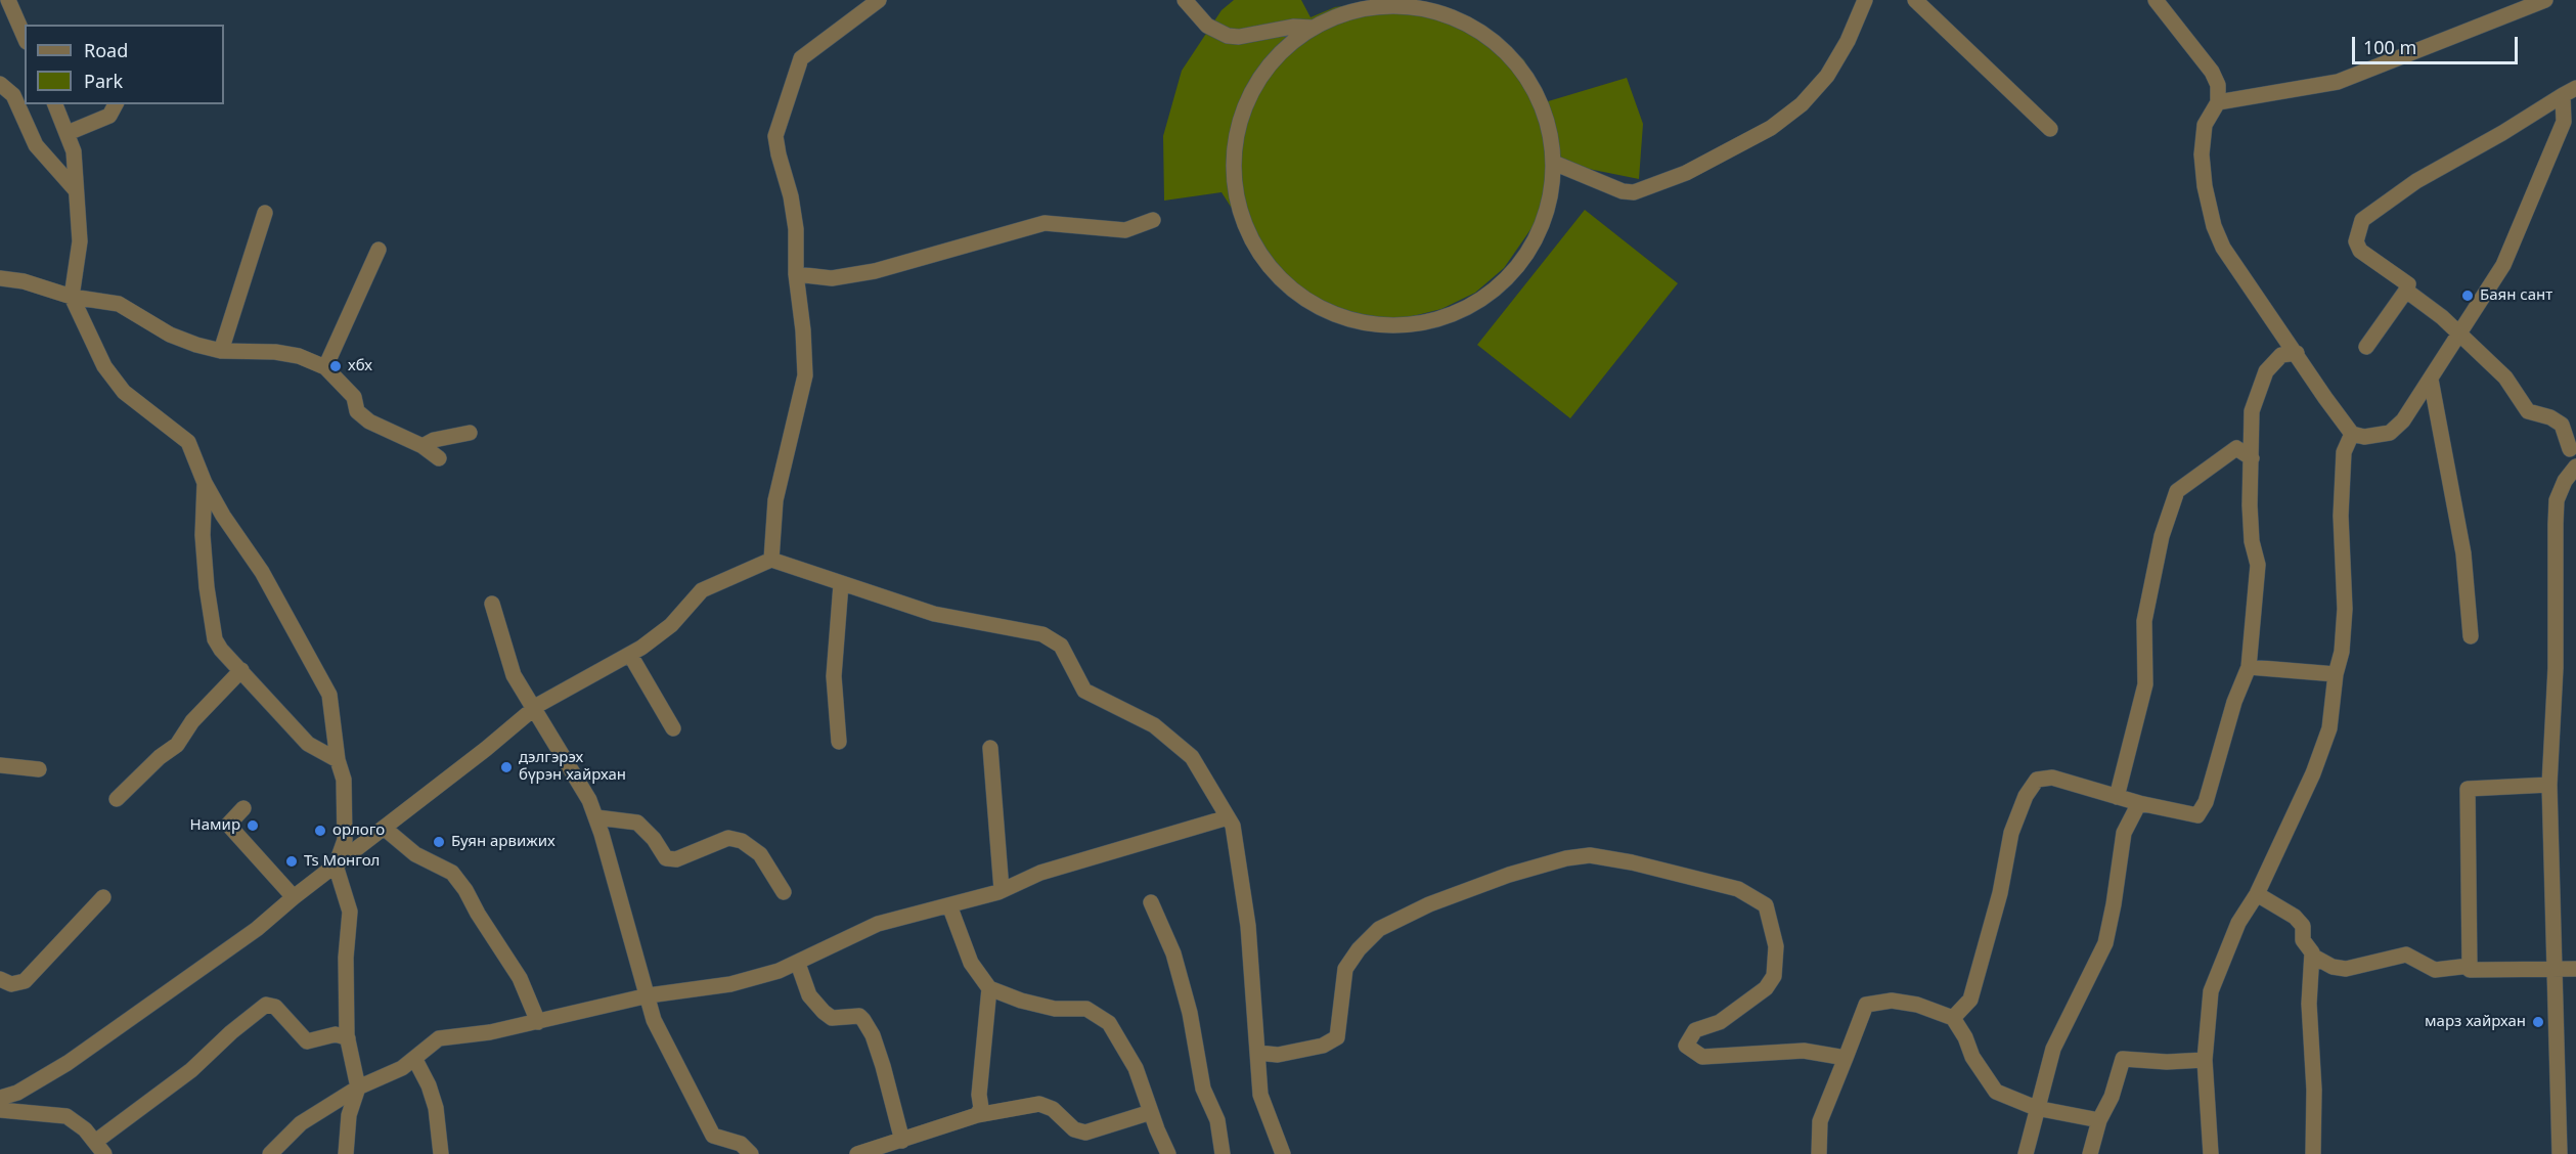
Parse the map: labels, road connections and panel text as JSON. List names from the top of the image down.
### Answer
{
  "places": [
    "Баян сант",
    "хбх",
    "дэлгэрэх бүрэн хайрхан",
    "Намир",
    "орлого",
    "Буян арвижих",
    "Ts Монгол",
    "марз хайрхан"
  ],
  "legend": ["Road", "Park"],
  "scale_bar": "100 m"
}
